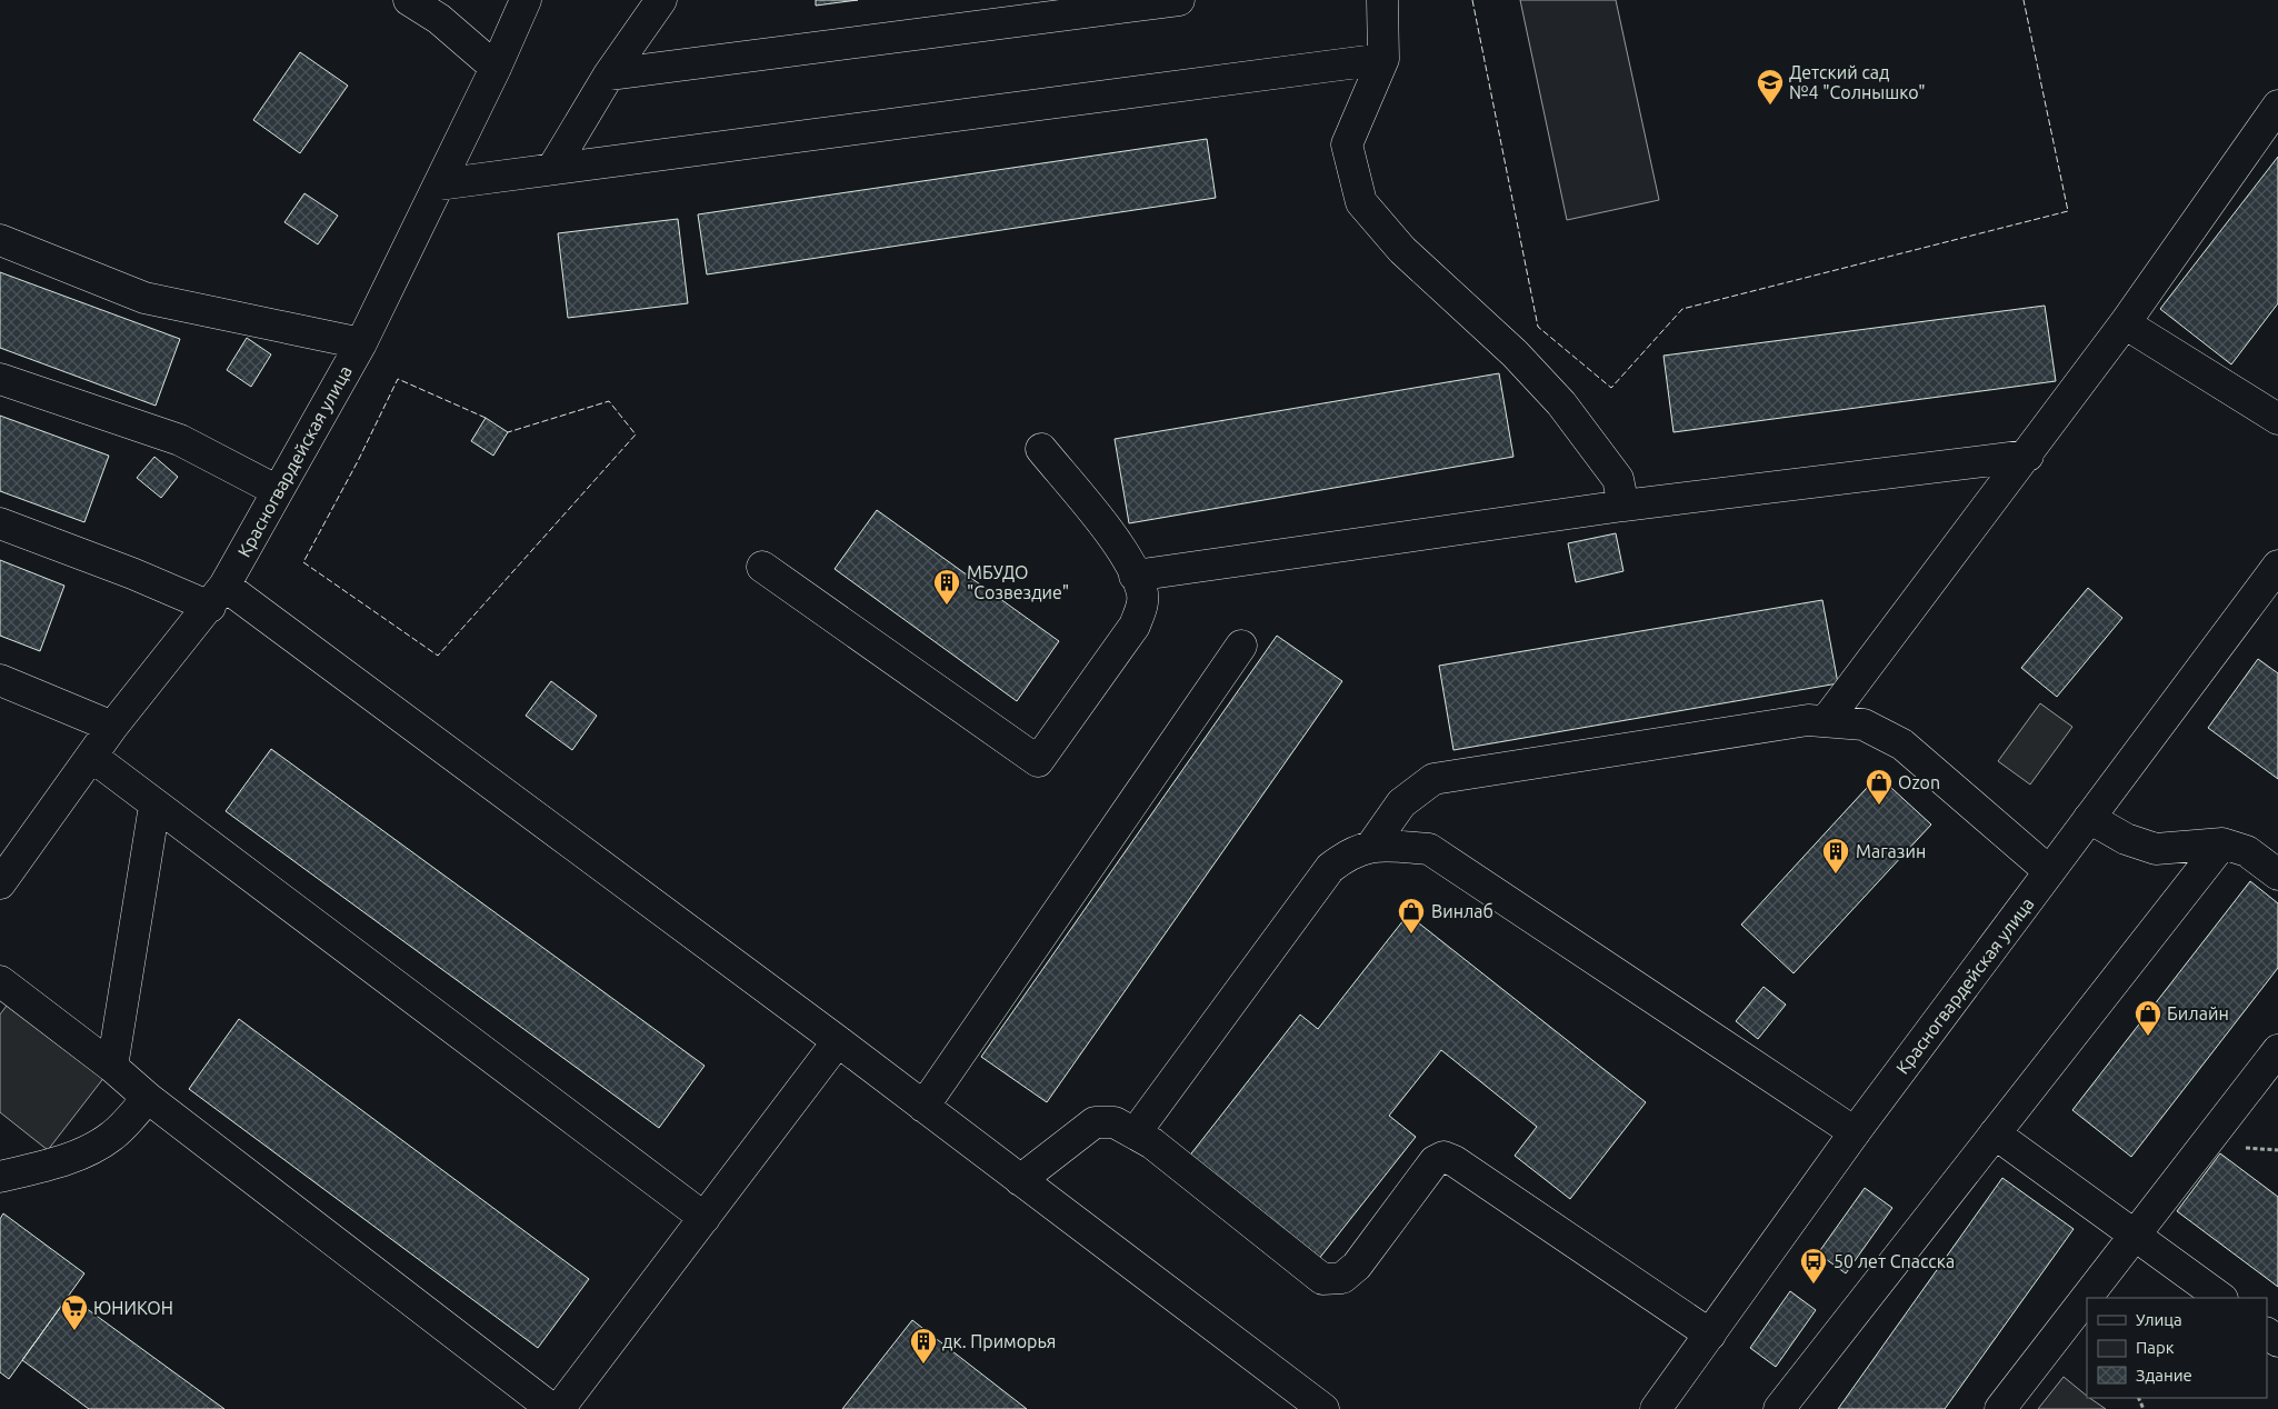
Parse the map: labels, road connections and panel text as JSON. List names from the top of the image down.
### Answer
{
  "streets": {
    "street": ["Красногвардейская улица"]
  },
  "places": {
    "school or university": ["Детский сад №4 \"Солнышко\""],
    "building": ["МБУДО \"Созвездие\"", "Магазин", "дк. Приморья"],
    "shop": ["Ozon", "Винлаб", "Билайн"],
    "bus stop": ["50 лет Спасска"],
    "supermarket": ["ЮНИКОН"]
  },
  "legend": ["Улица", "Парк", "Здание"]
}
